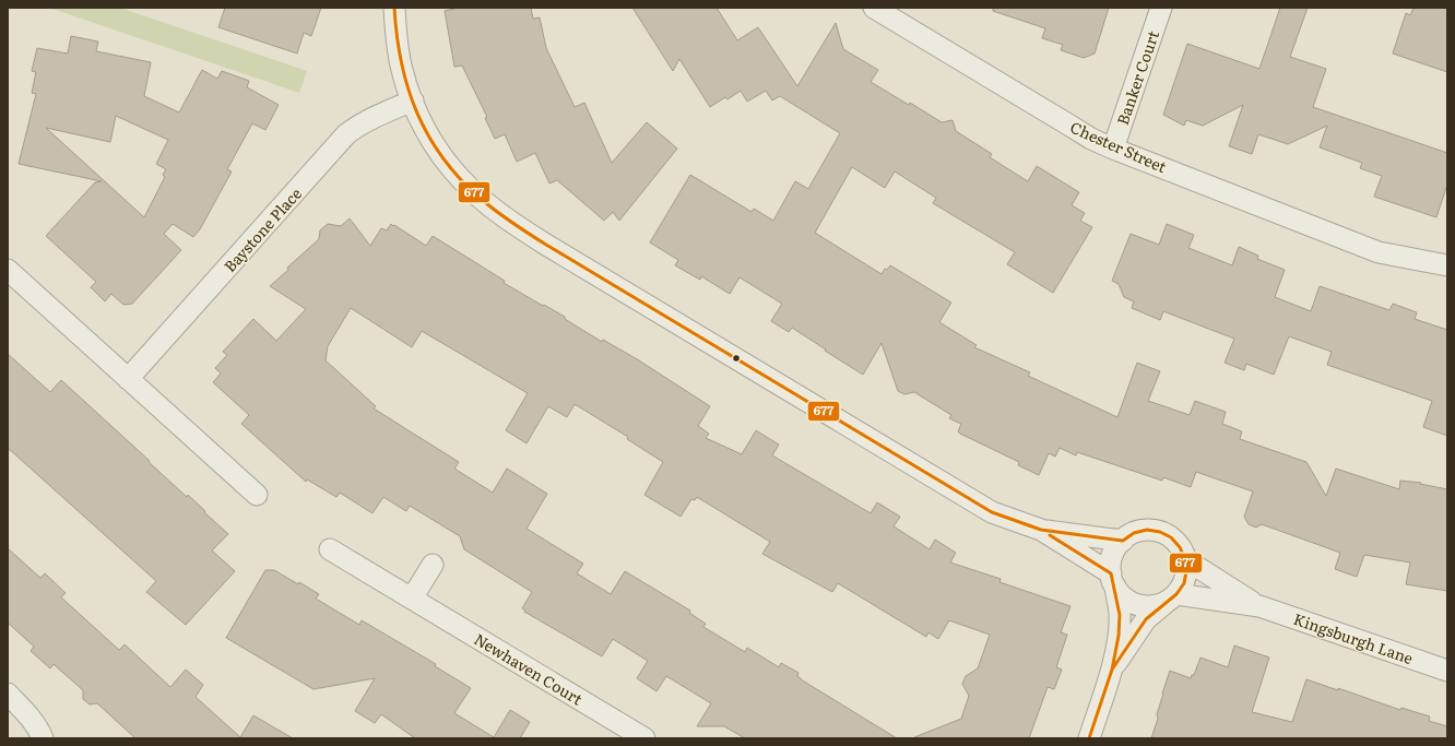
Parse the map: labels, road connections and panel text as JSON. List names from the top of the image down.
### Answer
{
  "streets": {
    "street": [
      "Banker Court",
      "Chester Street",
      "Baystone Place",
      "Kingsburgh Lane",
      "Newhaven Court"
    ]
  },
  "crossings": [
    ["Banker Court", "Chester Street"]
  ],
  "lines": ["transit line 677"]
}
